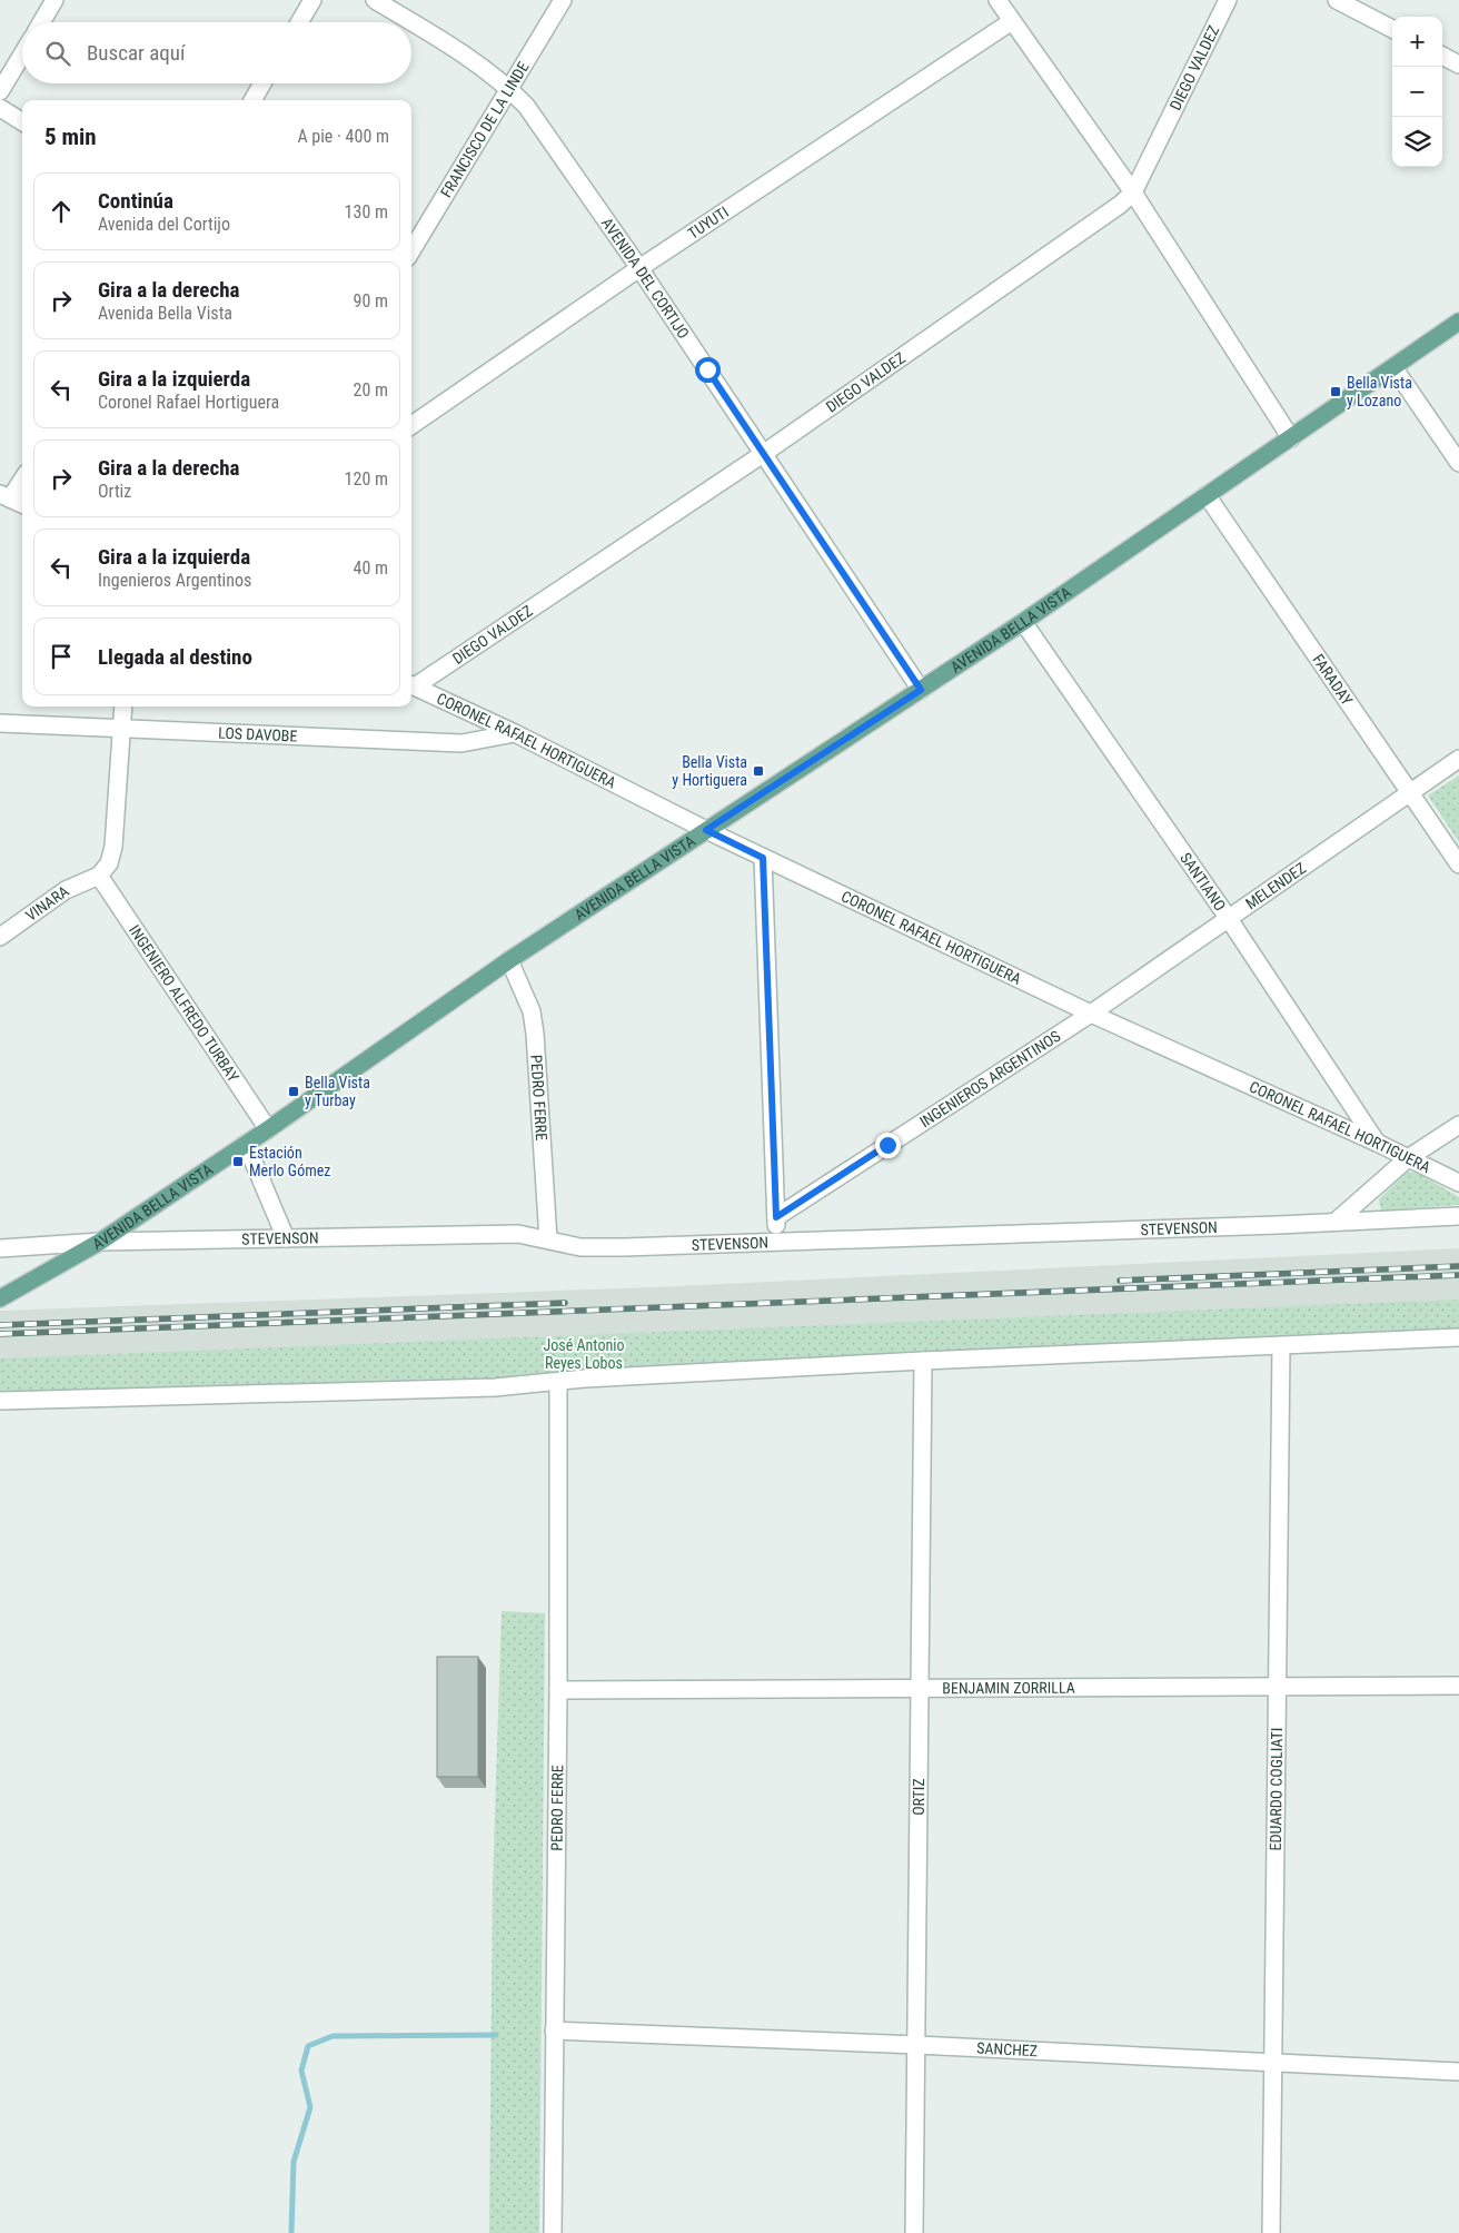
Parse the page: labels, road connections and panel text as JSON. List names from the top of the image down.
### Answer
{
  "streets": {
    "main road": ["AVENIDA BELLA VISTA"],
    "street": [
      "DIEGO VALDEZ",
      "FRANCISCO DE LA LINDE",
      "TUYUTI",
      "AVENIDA DEL CORTIJO",
      "FARADAY",
      "LOS DAVOBE",
      "CORONEL RAFAEL HORTIGUERA",
      "SANTIANO",
      "MELENDEZ",
      "VINARA",
      "INGENIERO ALFREDO TURBAY",
      "INGENIEROS ARGENTINOS",
      "PEDRO FERRE",
      "STEVENSON",
      "BENJAMIN ZORRILLA",
      "EDUARDO COGLIATI",
      "ORTIZ",
      "SANCHEZ"
    ]
  },
  "crossings": [
    ["DIEGO VALDEZ", "AVENIDA DEL CORTIJO"],
    ["DIEGO VALDEZ", "CORONEL RAFAEL HORTIGUERA"],
    ["FRANCISCO DE LA LINDE", "AVENIDA DEL CORTIJO"],
    ["TUYUTI", "AVENIDA DEL CORTIJO"],
    ["AVENIDA DEL CORTIJO", "AVENIDA BELLA VISTA"],
    ["AVENIDA BELLA VISTA", "FARADAY"],
    ["AVENIDA BELLA VISTA", "CORONEL RAFAEL HORTIGUERA"],
    ["AVENIDA BELLA VISTA", "SANTIANO"],
    ["AVENIDA BELLA VISTA", "INGENIERO ALFREDO TURBAY"],
    ["AVENIDA BELLA VISTA", "PEDRO FERRE"],
    ["AVENIDA BELLA VISTA", "STEVENSON"],
    ["FARADAY", "MELENDEZ"],
    ["LOS DAVOBE", "CORONEL RAFAEL HORTIGUERA"],
    ["CORONEL RAFAEL HORTIGUERA", "SANTIANO"],
    ["CORONEL RAFAEL HORTIGUERA", "MELENDEZ"],
    ["CORONEL RAFAEL HORTIGUERA", "INGENIEROS ARGENTINOS"],
    ["SANTIANO", "MELENDEZ"],
    ["MELENDEZ", "INGENIEROS ARGENTINOS"],
    ["VINARA", "INGENIERO ALFREDO TURBAY"],
    ["PEDRO FERRE", "STEVENSON"],
    ["PEDRO FERRE", "BENJAMIN ZORRILLA"],
    ["PEDRO FERRE", "SANCHEZ"],
    ["BENJAMIN ZORRILLA", "EDUARDO COGLIATI"],
    ["BENJAMIN ZORRILLA", "ORTIZ"],
    ["EDUARDO COGLIATI", "SANCHEZ"],
    ["ORTIZ", "SANCHEZ"]
  ],
  "parks": ["José Antonio Reyes Lobos"],
  "places": {
    "transit": [
      "Bella Vista y Lozano",
      "Bella Vista y Hortiguera",
      "Bella Vista y Turbay",
      "Estación Merlo Gómez"
    ]
  },
  "page": {
    "map_buttons": ["+", "−"],
    "search": "Buscar aquí",
    "heading": ["5 min", "A pie · 400 m"],
    "list": [
      ["Continúa", "Avenida del Cortijo", "130 m"],
      ["Gira a la derecha", "Avenida Bella Vista", "90 m"],
      ["Gira a la izquierda", "Coronel Rafael Hortiguera", "20 m"],
      ["Gira a la derecha", "Ortiz", "120 m"],
      ["Gira a la izquierda", "Ingenieros Argentinos", "40 m"],
      "Llegada al destino"
    ]
  }
}
